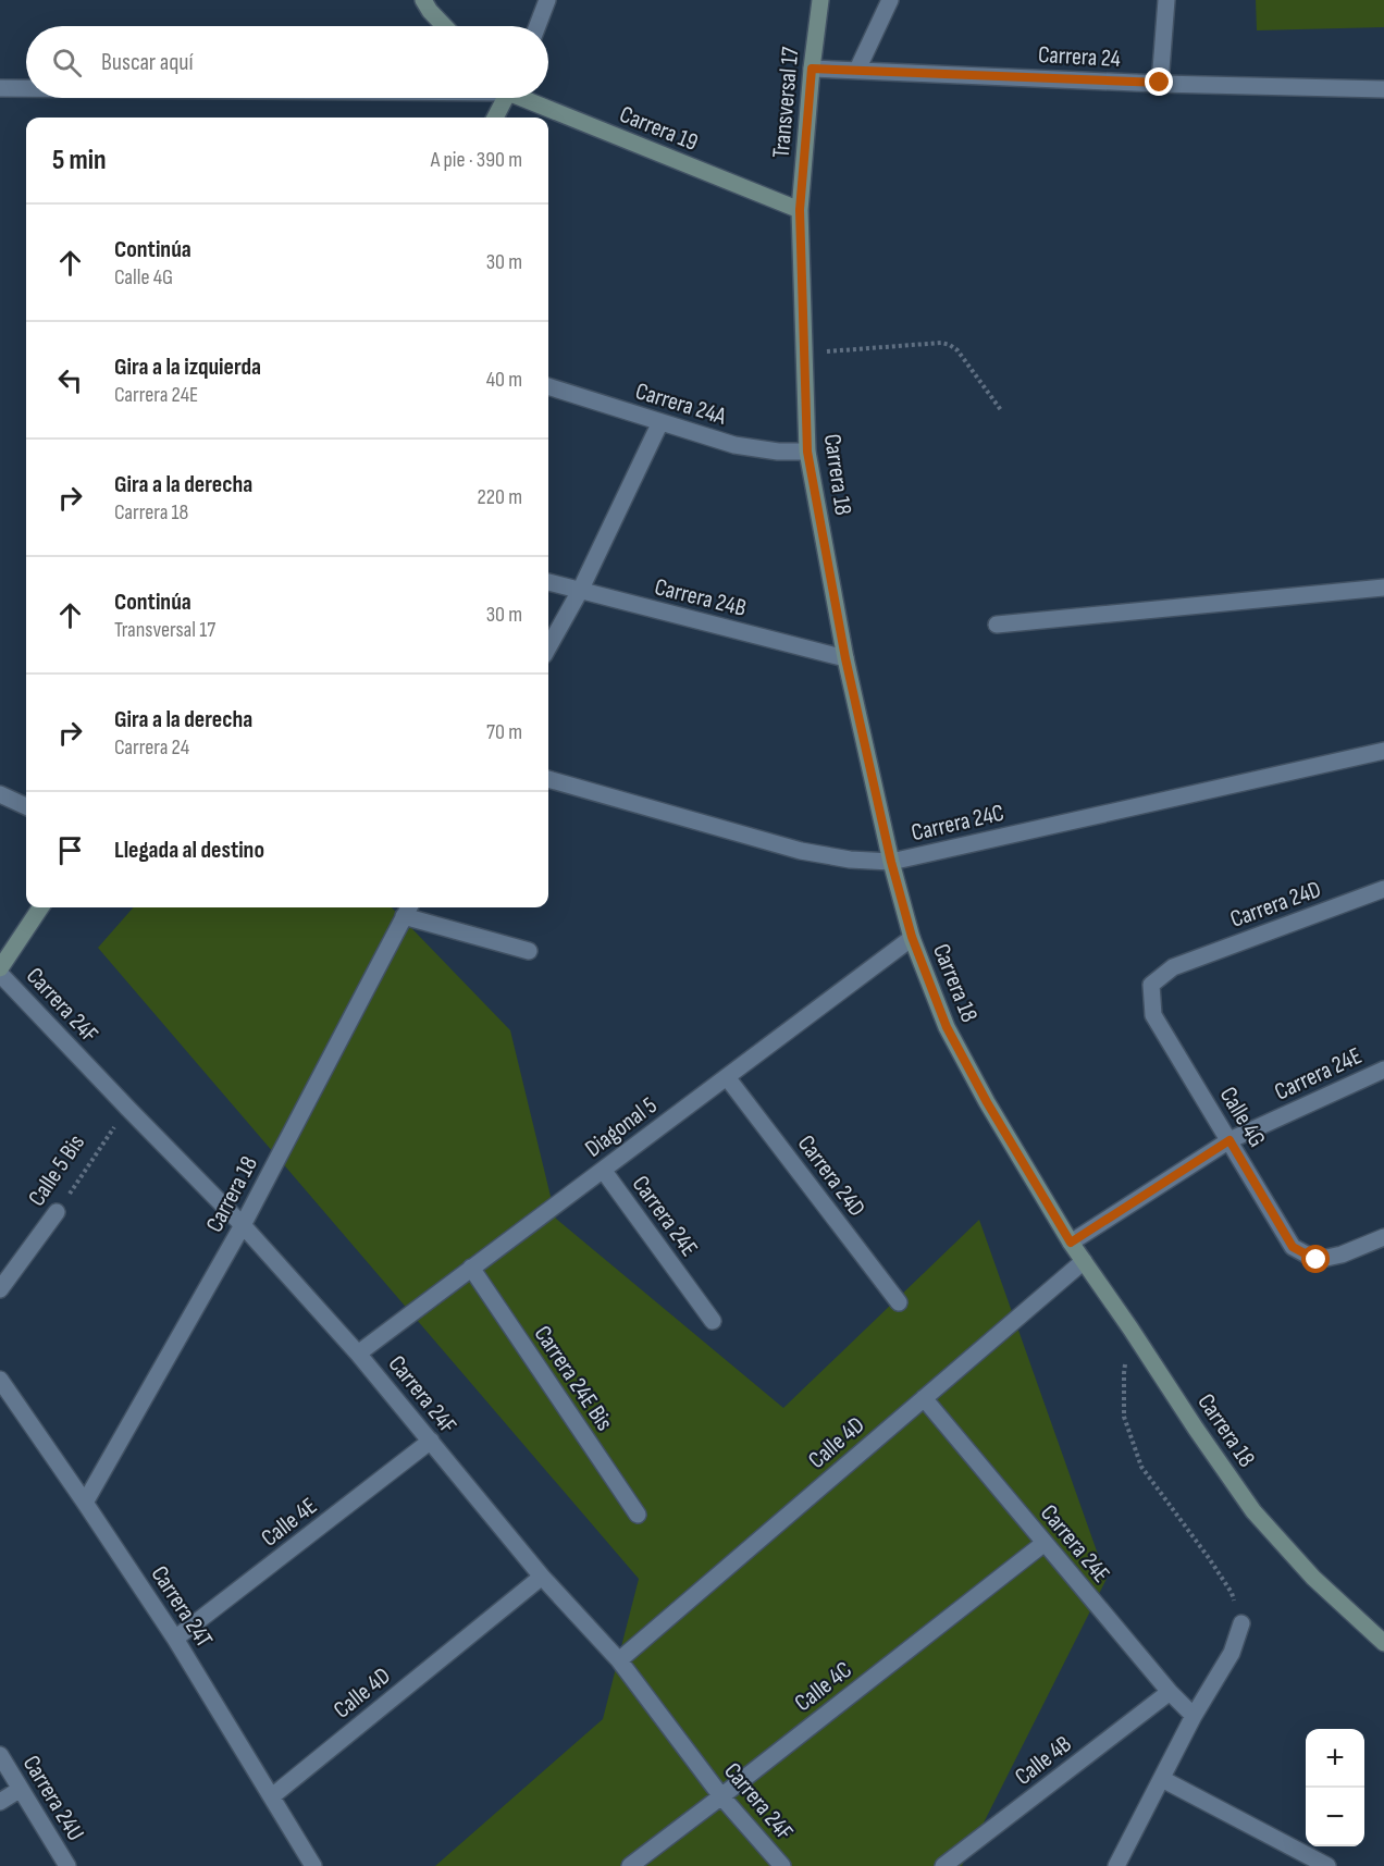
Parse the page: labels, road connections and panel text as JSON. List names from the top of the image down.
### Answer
{
  "streets": {
    "street": [
      "Carrera 24",
      "Transversal 17",
      "Carrera 19",
      "Carrera 24A",
      "Carrera 18",
      "Carrera 24B",
      "Carrera 24C",
      "Carrera 24D",
      "Carrera 24F",
      "Carrera 24E",
      "Calle 4G",
      "Diagonal 5",
      "Calle 5 Bis",
      "Carrera 24E Bis",
      "Calle 4D",
      "Calle 4E",
      "Carrera 24T",
      "Calle 4C",
      "Calle 4B",
      "Carrera 24U"
    ]
  },
  "crossings": [
    ["Carrera 24", "Transversal 17"],
    ["Transversal 17", "Carrera 19"],
    ["Transversal 17", "Carrera 18"],
    ["Carrera 19", "Carrera 18"],
    ["Carrera 24A", "Carrera 18"],
    ["Carrera 18", "Carrera 24B"],
    ["Carrera 18", "Carrera 24C"],
    ["Carrera 18", "Carrera 24F"],
    ["Carrera 18", "Carrera 24E"],
    ["Carrera 18", "Diagonal 5"],
    ["Carrera 18", "Calle 4D"],
    ["Carrera 18", "Carrera 24T"],
    ["Carrera 24D", "Calle 4G"],
    ["Carrera 24D", "Diagonal 5"],
    ["Carrera 24F", "Diagonal 5"],
    ["Carrera 24F", "Calle 5 Bis"],
    ["Carrera 24F", "Calle 4D"],
    ["Carrera 24F", "Calle 4E"],
    ["Carrera 24F", "Calle 4C"],
    ["Carrera 24E", "Calle 4G"],
    ["Carrera 24E", "Diagonal 5"],
    ["Carrera 24E", "Calle 4D"],
    ["Carrera 24E", "Calle 4C"],
    ["Carrera 24E", "Calle 4B"],
    ["Diagonal 5", "Carrera 24E Bis"],
    ["Calle 4D", "Carrera 24T"],
    ["Calle 4E", "Carrera 24T"]
  ],
  "page": {
    "search": "Buscar aquí",
    "heading": ["5 min", "A pie · 390 m"],
    "list": [
      ["Continúa", "Calle 4G", "30 m"],
      ["Gira a la izquierda", "Carrera 24E", "40 m"],
      ["Gira a la derecha", "Carrera 18", "220 m"],
      ["Continúa", "Transversal 17", "30 m"],
      ["Gira a la derecha", "Carrera 24", "70 m"],
      "Llegada al destino"
    ],
    "map_buttons": ["+", "−"]
  }
}
